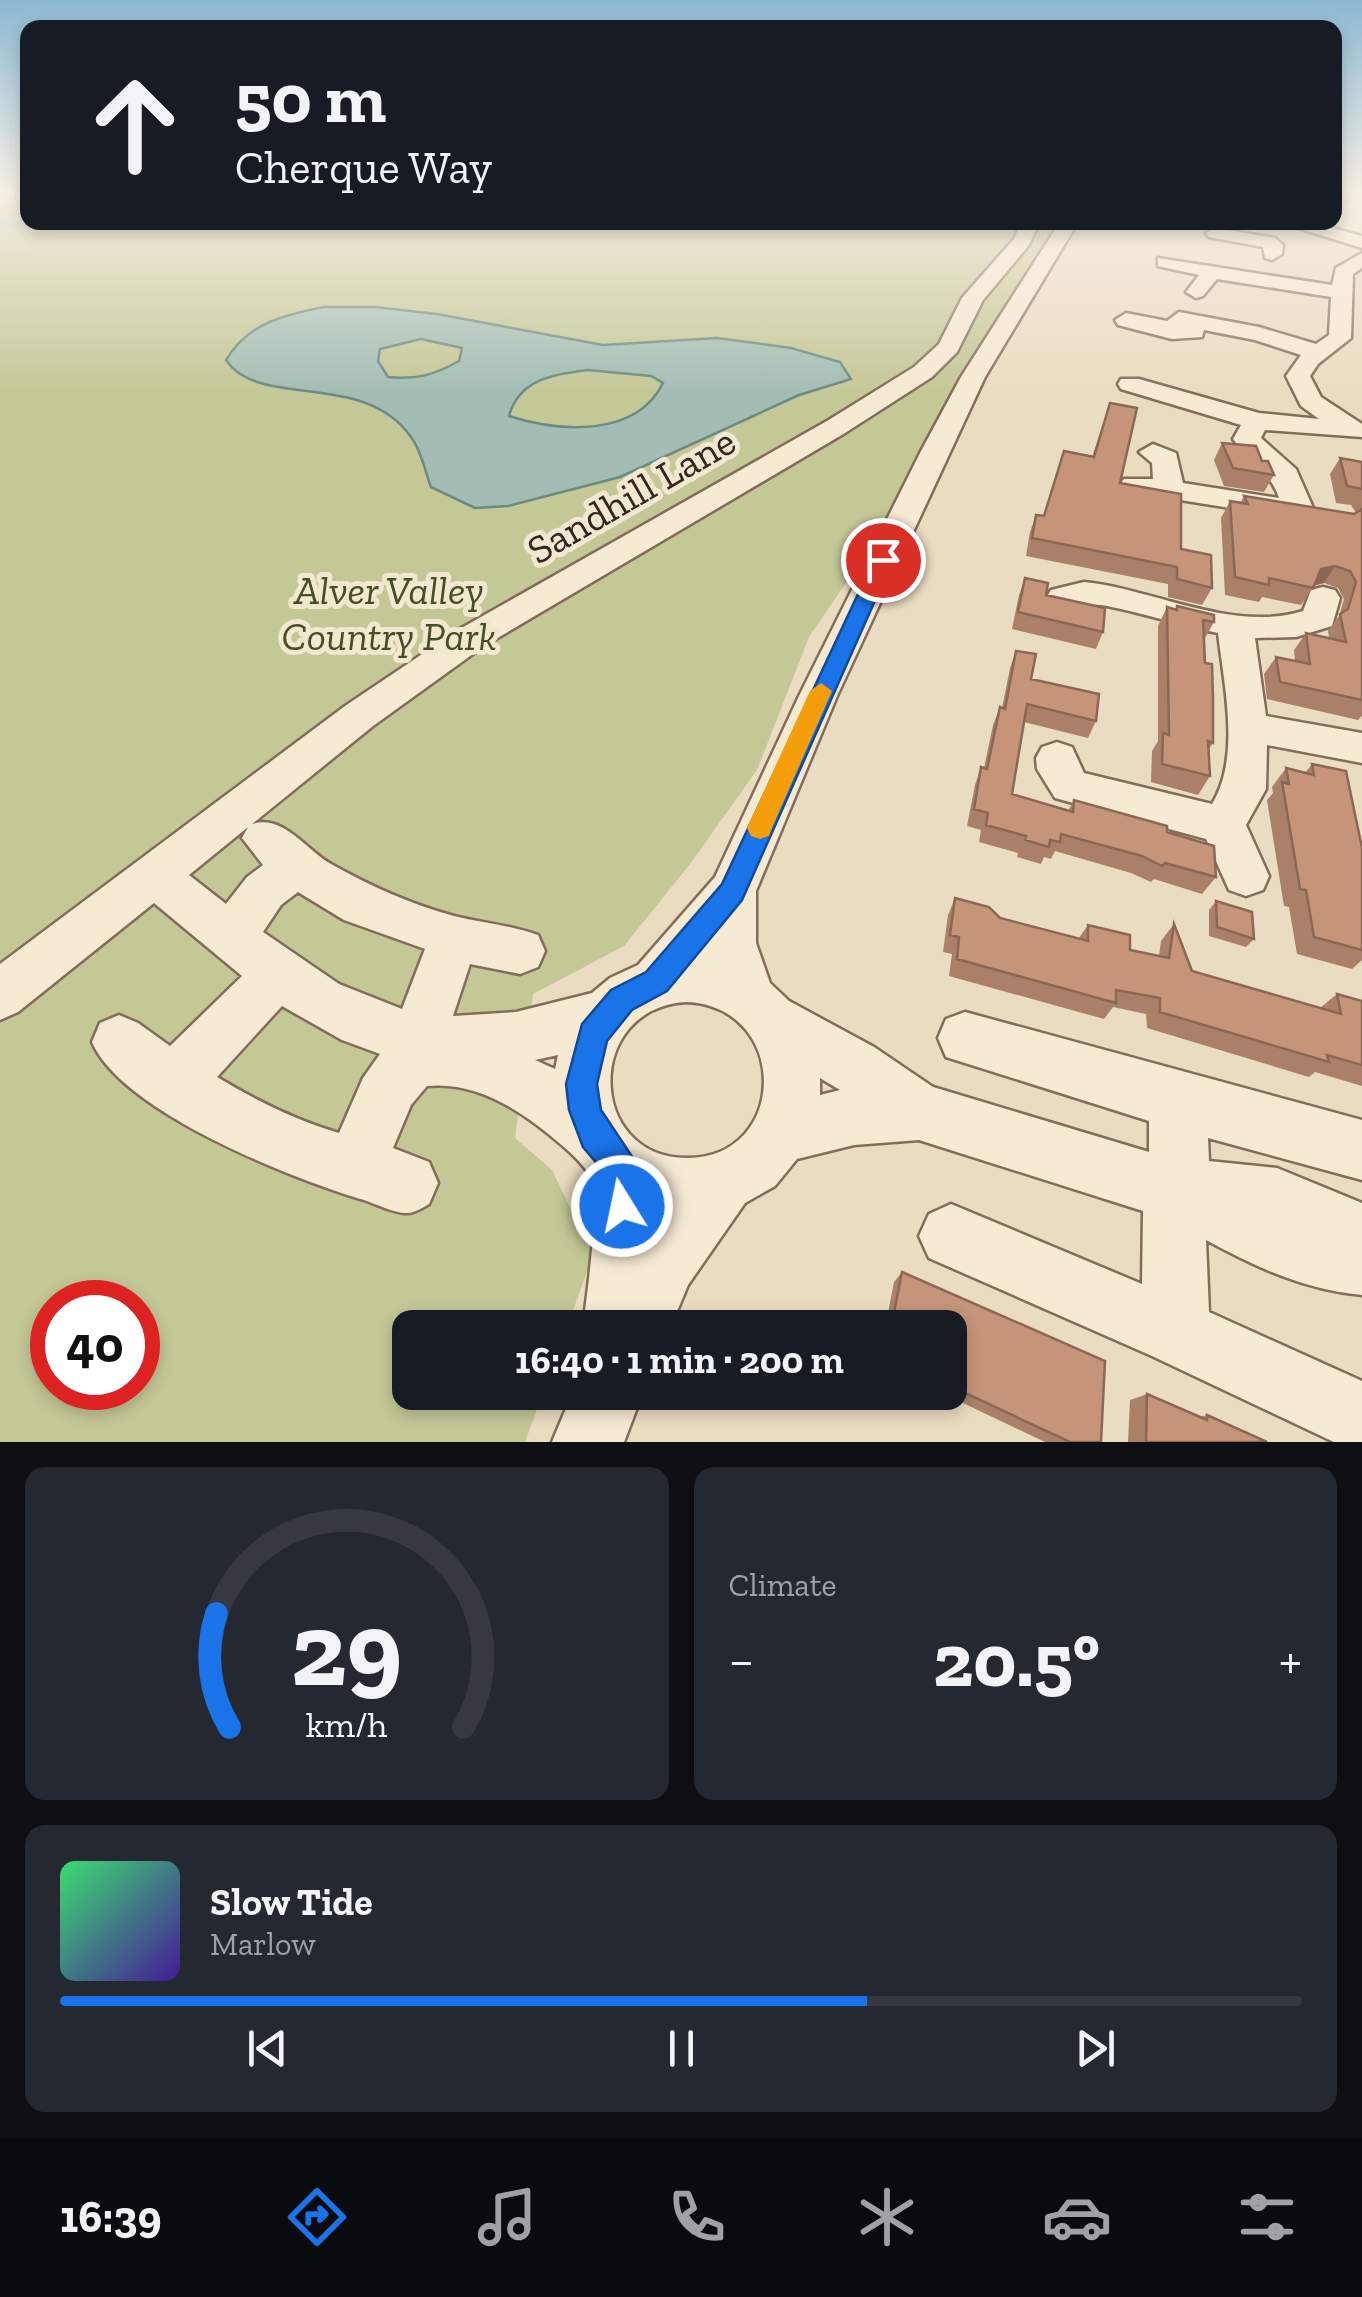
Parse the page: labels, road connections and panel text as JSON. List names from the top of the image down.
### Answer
{
  "streets": {
    "street": ["Sandhill Lane"]
  },
  "parks": ["Alver Valley Country Park"],
  "page": {
    "turn": ["50 m", "Cherque Way"],
    "limit": "40",
    "trip": "16:40 · 1 min · 200 m",
    "tile": "Climate",
    "heat": ["−", "20.5°", "+"],
    "song": ["Slow Tide", "Marlow"],
    "tabs": "16:39",
    "gauge": ["29", "km/h"]
  }
}
